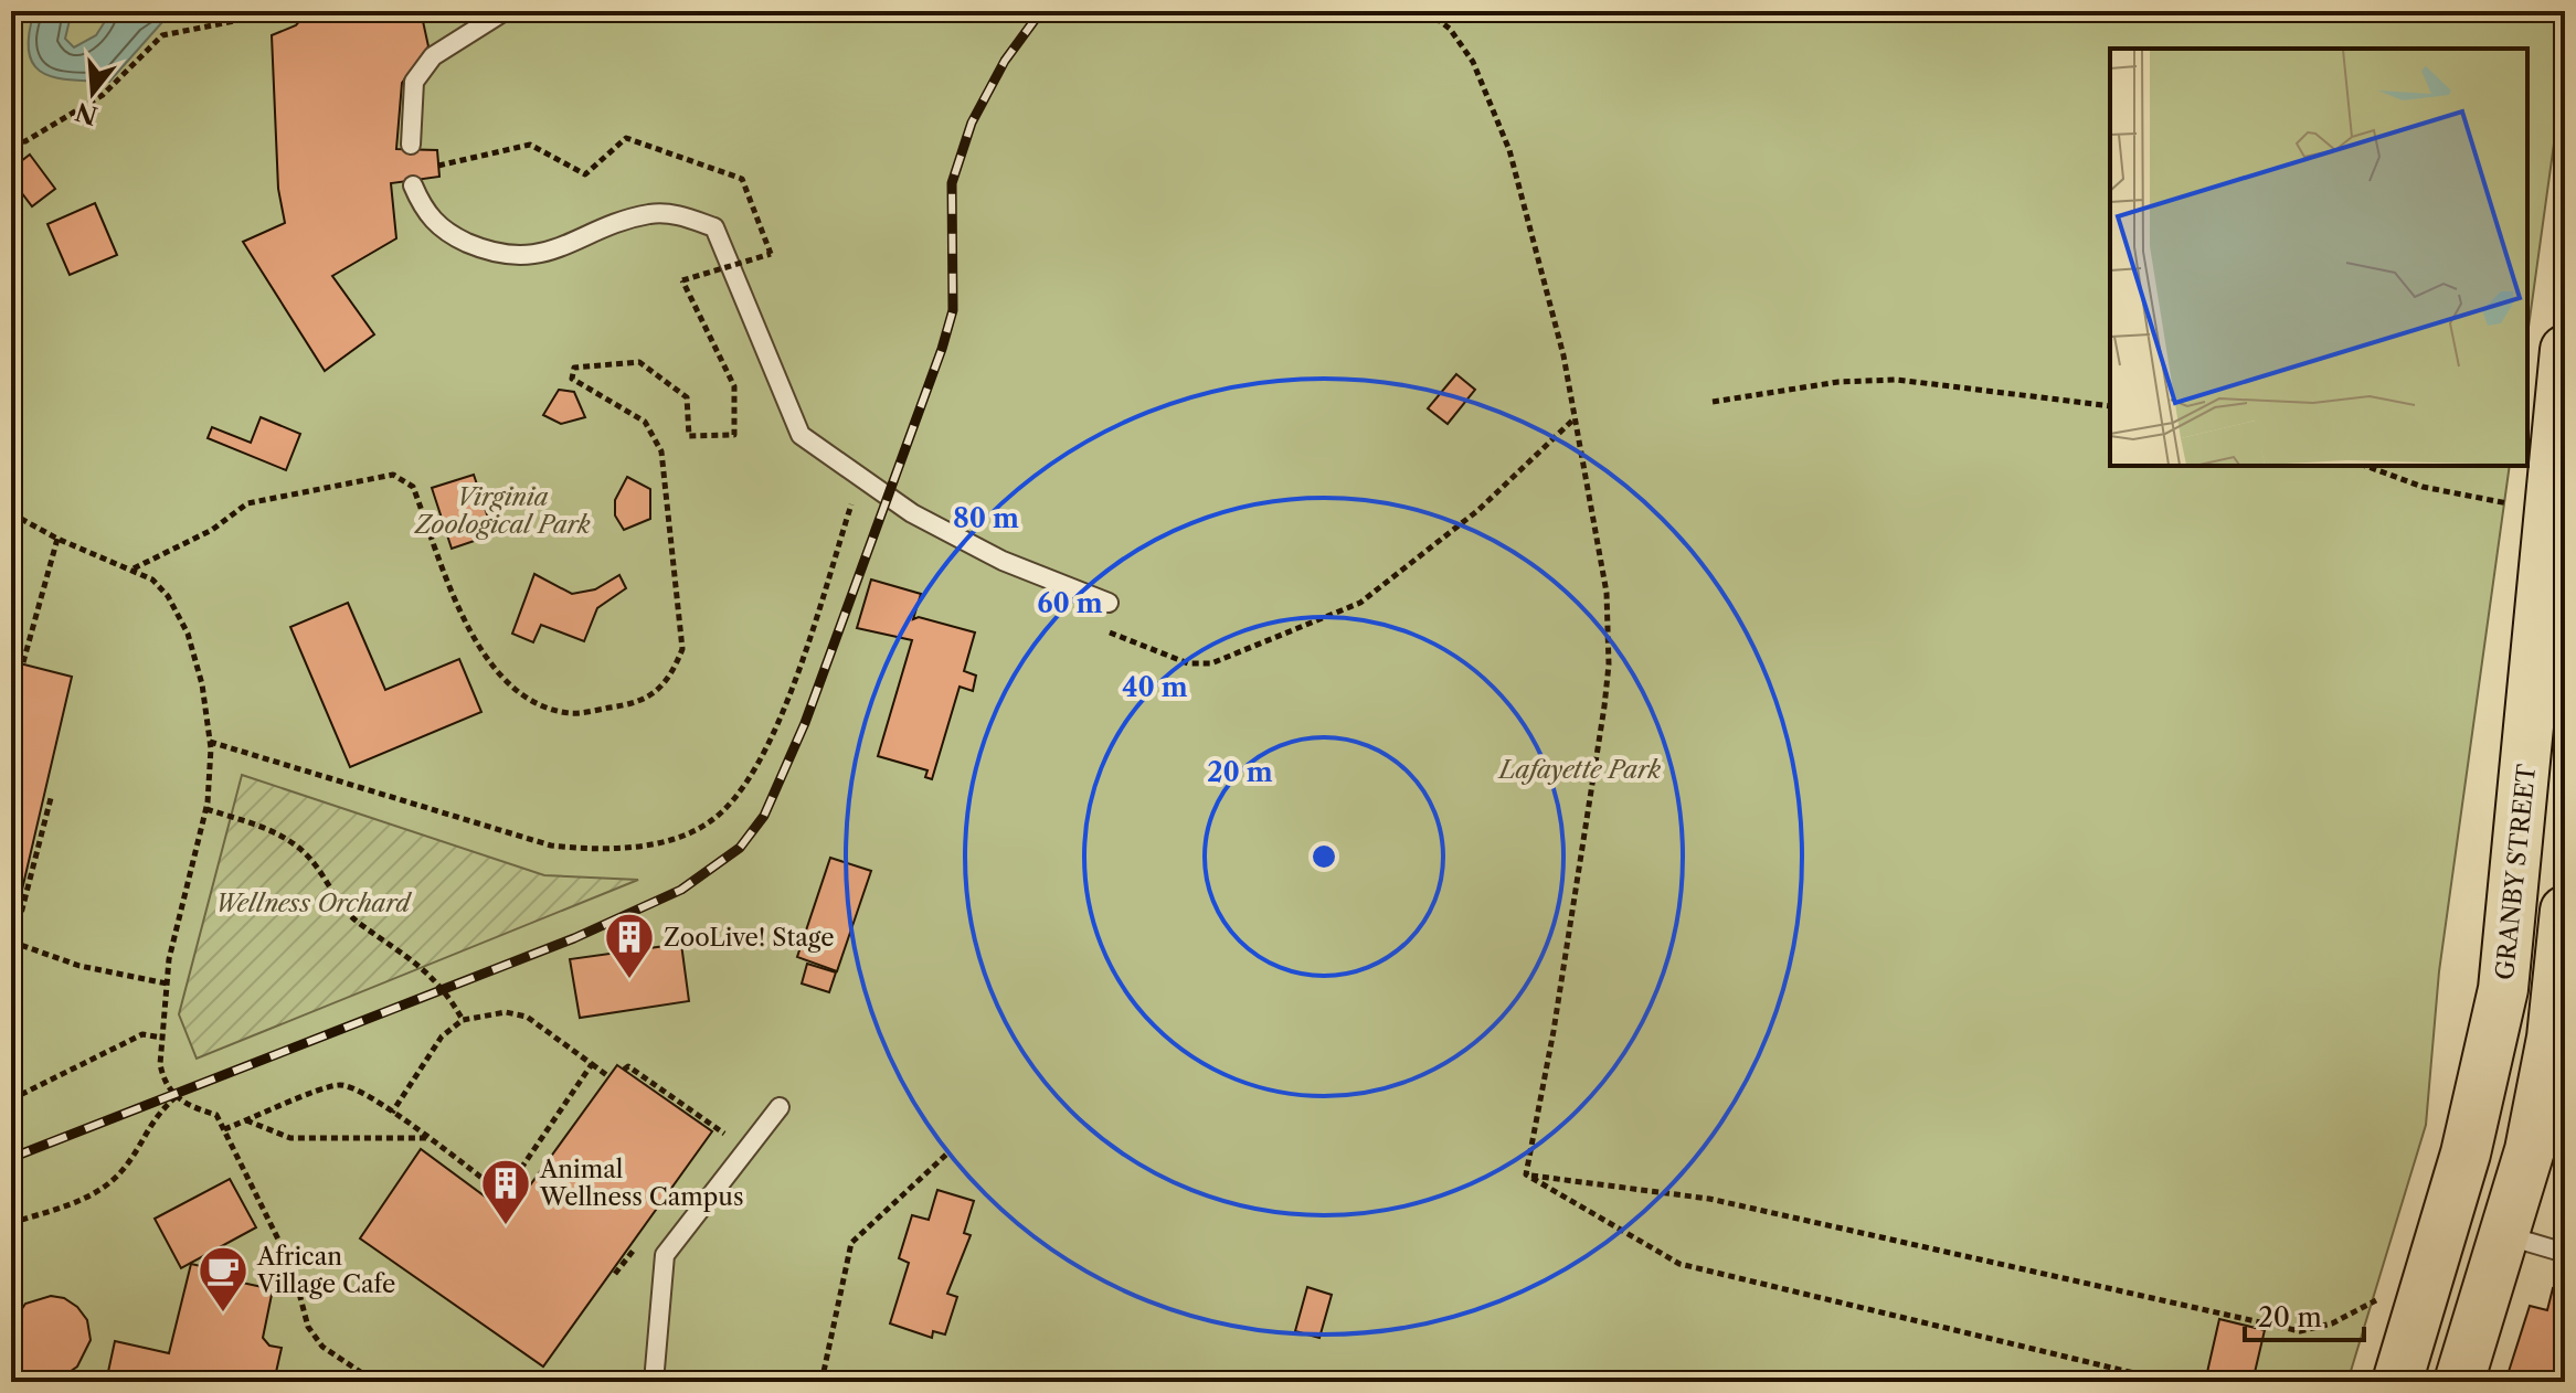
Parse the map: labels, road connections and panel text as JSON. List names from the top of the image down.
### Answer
{
  "streets": {
    "main road": ["GRANBY STREET"]
  },
  "parks": ["Virginia Zoological Park", "Lafayette Park", "Wellness Orchard"],
  "places": {
    "building": ["ZooLive! Stage", "Animal Wellness Campus"],
    "cafe": ["African Village Cafe"]
  },
  "scale_bar": "20 m",
  "north": "bottom",
  "rings": [
    "80 m",
    "60 m",
    "40 m",
    "20 m"
  ]
}
